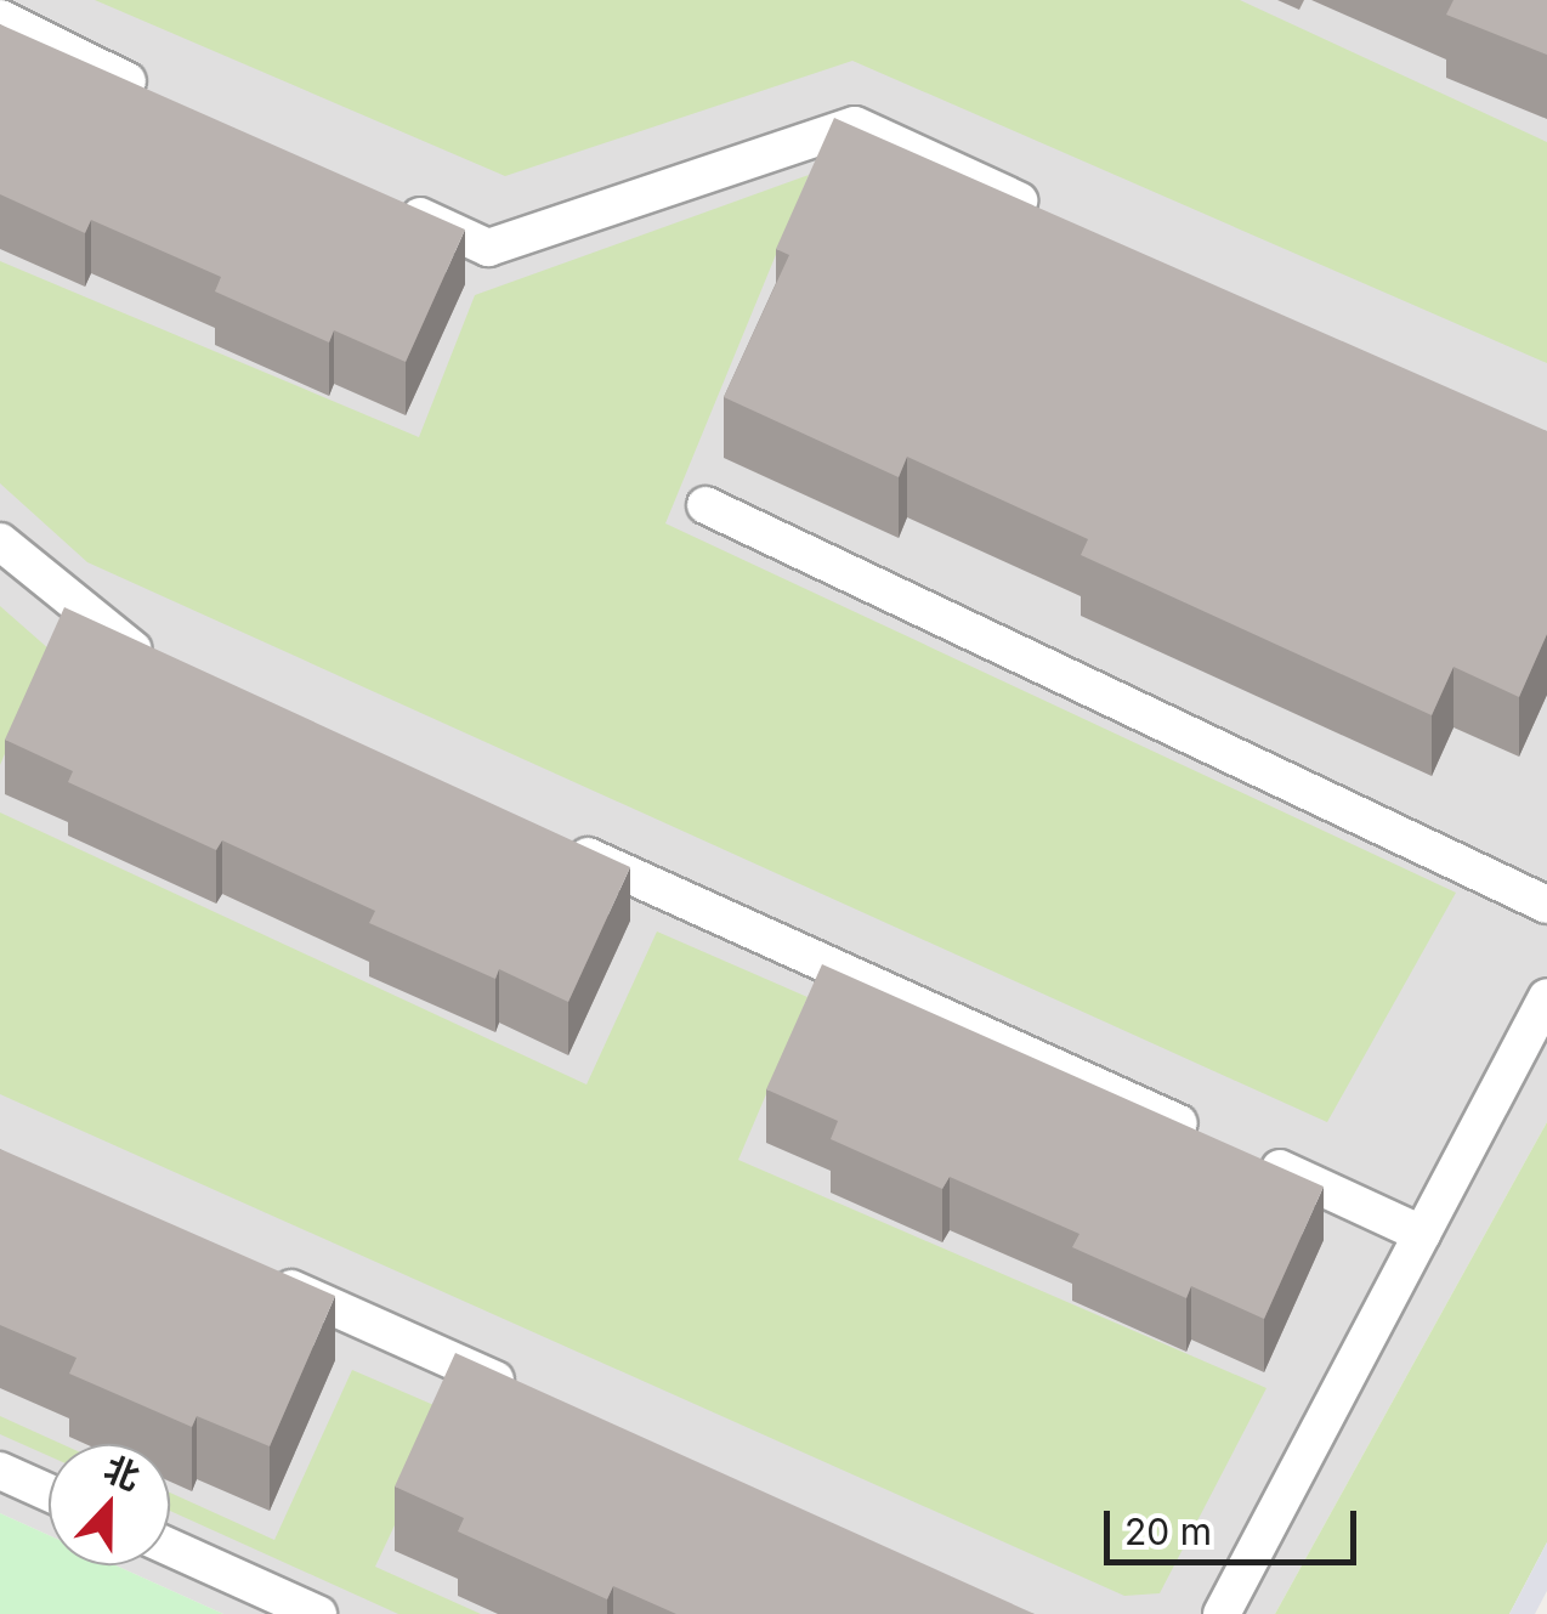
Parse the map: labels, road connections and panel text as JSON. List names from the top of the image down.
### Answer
{
  "scale_bar": "20 m",
  "north": "top"
}
